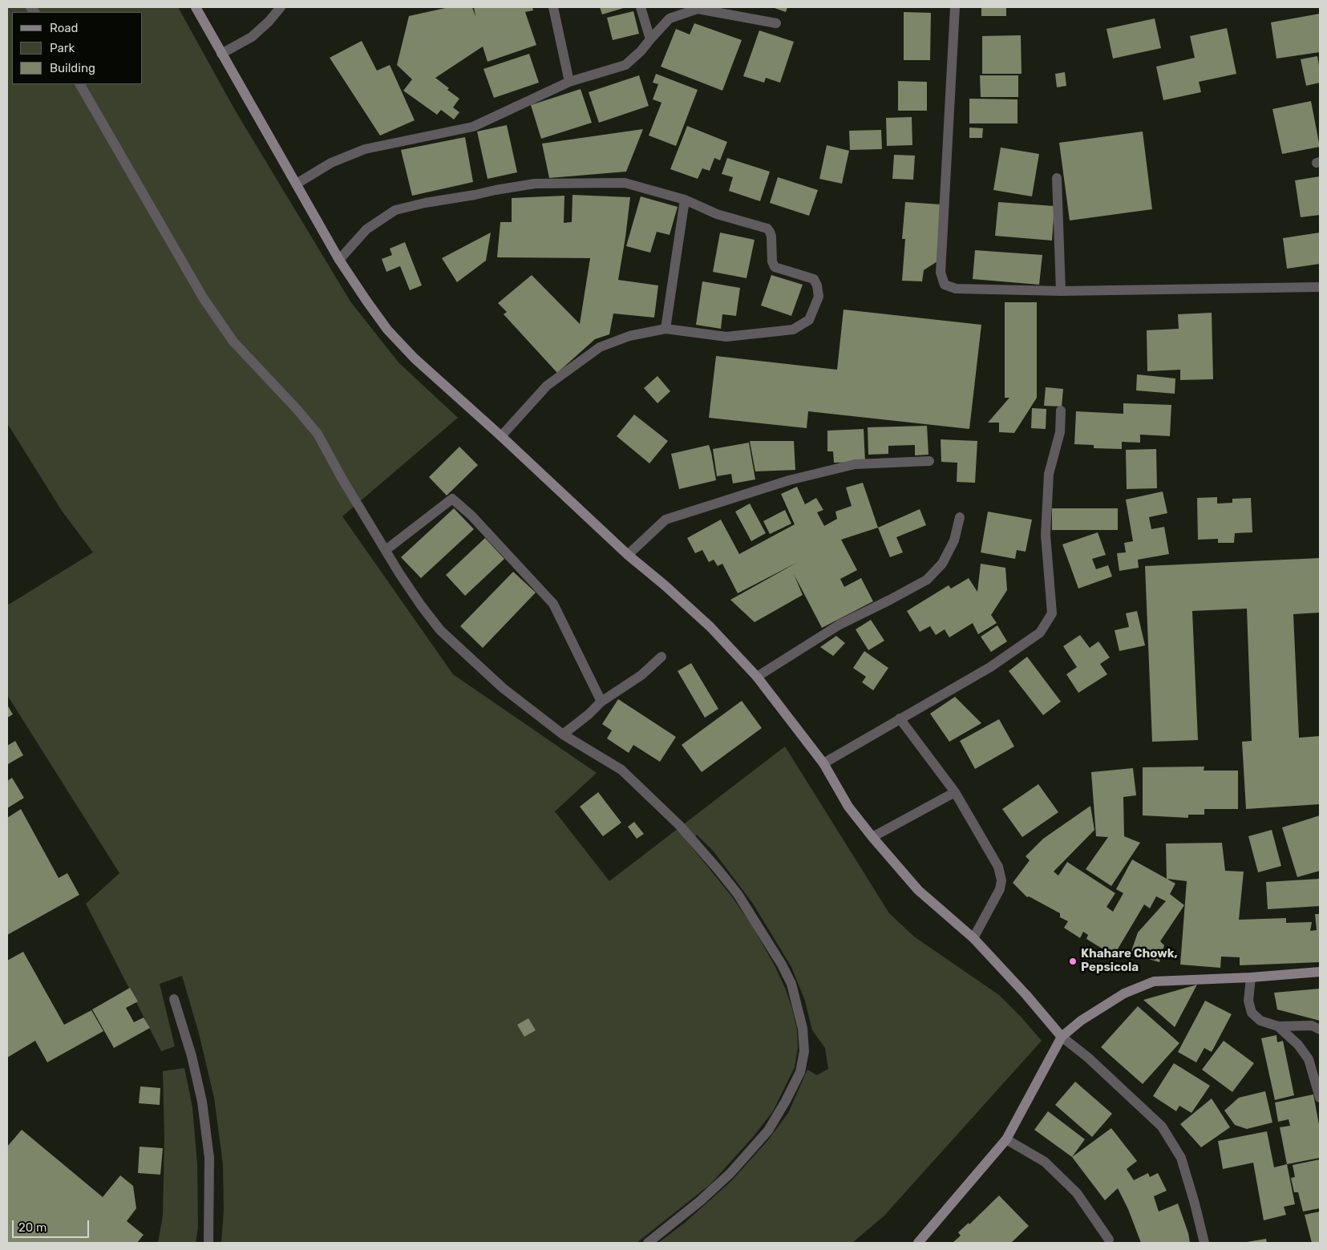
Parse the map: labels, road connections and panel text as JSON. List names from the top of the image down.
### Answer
{
  "places": ["Khahare Chowk, Pepsicola"],
  "legend": ["Road", "Park", "Building"],
  "scale_bar": "20 m"
}
